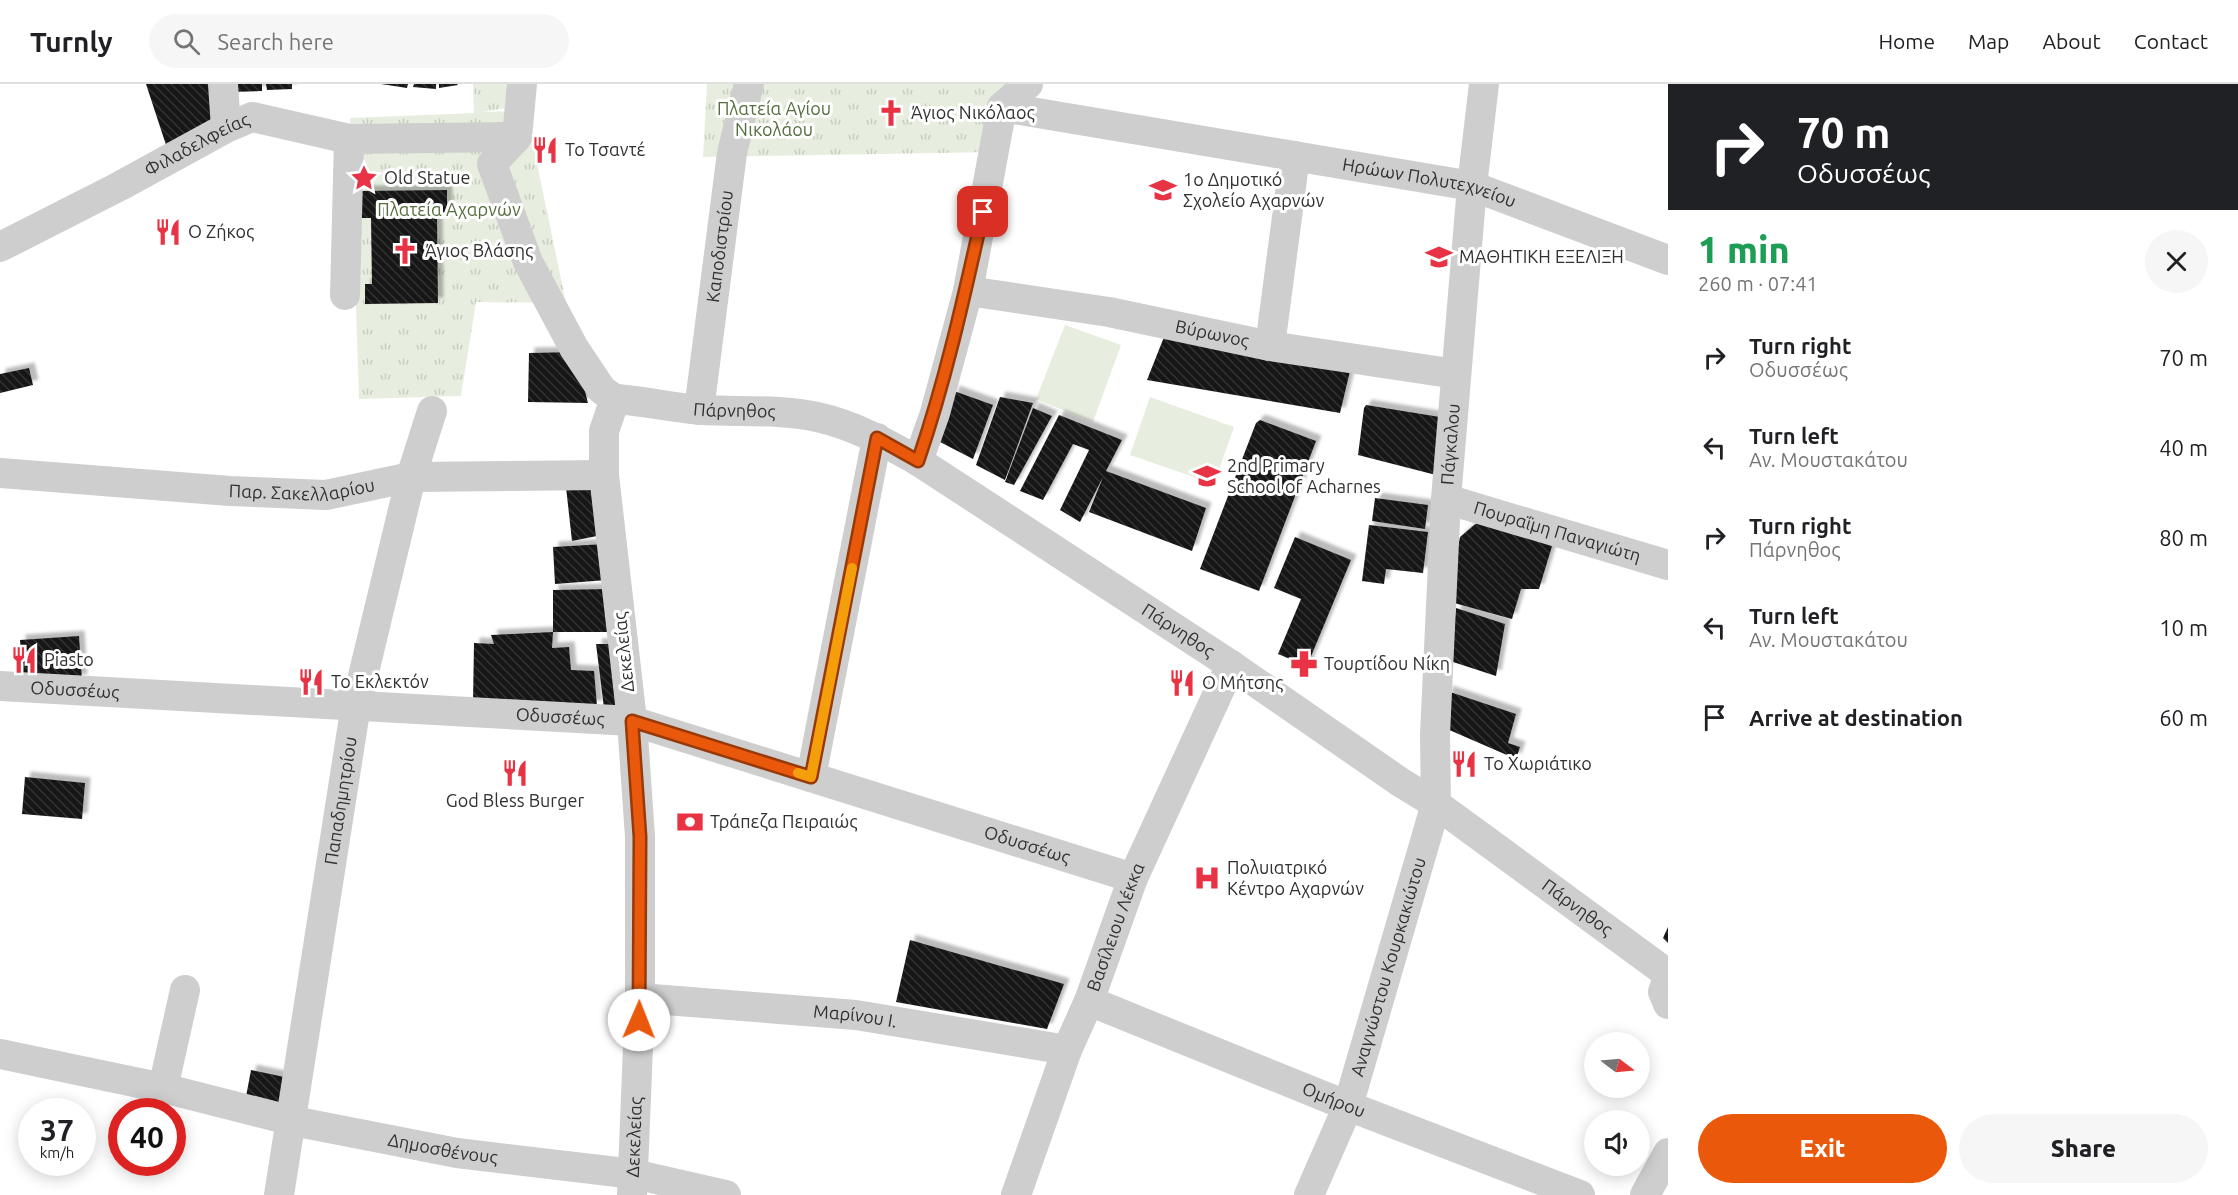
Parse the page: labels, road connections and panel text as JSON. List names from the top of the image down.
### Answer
{
  "streets": {
    "street": [
      "Φιλαδελφείας",
      "Ηρώων Πολυτεχνείου",
      "Καποδιστρίου",
      "Βύρωνος",
      "Πάρνηθος",
      "Πάγκαλου",
      "Παρ. Σακελλαρίου",
      "Πουραΐμη Παναγιώτη",
      "Δεκελείας",
      "Οδυσσέως",
      "Παπαδημητρίου",
      "Βασίλειου Λέκκα",
      "Αναγνώστου Κουρκακιώτου",
      "Μαρίνου Ι.",
      "Ομήρου",
      "Δημοσθένους"
    ]
  },
  "crossings": [
    ["Ηρώων Πολυτεχνείου", "Πάγκαλου"],
    ["Καποδιστρίου", "Πάρνηθος"],
    ["Βύρωνος", "Πάγκαλου"],
    ["Πάρνηθος", "Πάγκαλου"],
    ["Πάρνηθος", "Δεκελείας"],
    ["Πάρνηθος", "Βασίλειου Λέκκα"],
    ["Πάρνηθος", "Αναγνώστου Κουρκακιώτου"],
    ["Πάγκαλου", "Πουραΐμη Παναγιώτη"],
    ["Πάγκαλου", "Αναγνώστου Κουρκακιώτου"],
    ["Παρ. Σακελλαρίου", "Δεκελείας"],
    ["Παρ. Σακελλαρίου", "Παπαδημητρίου"],
    ["Δεκελείας", "Οδυσσέως"],
    ["Δεκελείας", "Μαρίνου Ι."],
    ["Δεκελείας", "Δημοσθένους"],
    ["Οδυσσέως", "Παπαδημητρίου"],
    ["Οδυσσέως", "Βασίλειου Λέκκα"],
    ["Παπαδημητρίου", "Δημοσθένους"],
    ["Βασίλειου Λέκκα", "Μαρίνου Ι."],
    ["Βασίλειου Λέκκα", "Ομήρου"],
    ["Αναγνώστου Κουρκακιώτου", "Ομήρου"]
  ],
  "parks": ["Πλατεία Αγίου Νικολάου", "Πλατεία Αχαρνών"],
  "places": {
    "church": ["Άγιος Νικόλαος", "Άγιος Βλάσης"],
    "restaurant": [
      "To Τσαντέ",
      "Ο Ζήκος",
      "Piasto",
      "Το Εκλεκτόν",
      "Ο Μήτσης",
      "Το Χωριάτικο",
      "God Bless Burger"
    ],
    "place": ["Old Statue"],
    "school or university": ["1ο Δημοτικό Σχολείο Αχαρνών", "ΜΑΘΗΤΙΚΗ ΕΞΕΛΙΞΗ", "2nd Primary School of Acharnes"],
    "pharmacy": ["Τουρτίδου Νίκη"],
    "bank": ["Τράπεζα Πειραιώς"],
    "hospital": ["Πολυιατρικό Κέντρο Αχαρνών"]
  },
  "north": "right",
  "page": {
    "header": "Turnly",
    "search": "Search here",
    "nav": [
      "Home",
      "Map",
      "About",
      "Contact"
    ],
    "turn": ["70 m", "Οδυσσέως"],
    "heading": ["1 min", "260 m · 07:41"],
    "list": [
      {
        "name": "Turn right",
        "note": "Οδυσσέως",
        "value": "70 m"
      },
      {
        "name": "Turn left",
        "note": "Αν. Μουστακάτου",
        "value": "40 m"
      },
      {
        "name": "Turn right",
        "note": "Πάρνηθος",
        "value": "80 m"
      },
      {
        "name": "Turn left",
        "note": "Αν. Μουστακάτου",
        "value": "10 m"
      },
      {
        "name": "Arrive at destination",
        "value": "60 m"
      }
    ],
    "speed": "37 km/h",
    "limit": "40",
    "buttons": ["Exit", "Share"]
  }
}
